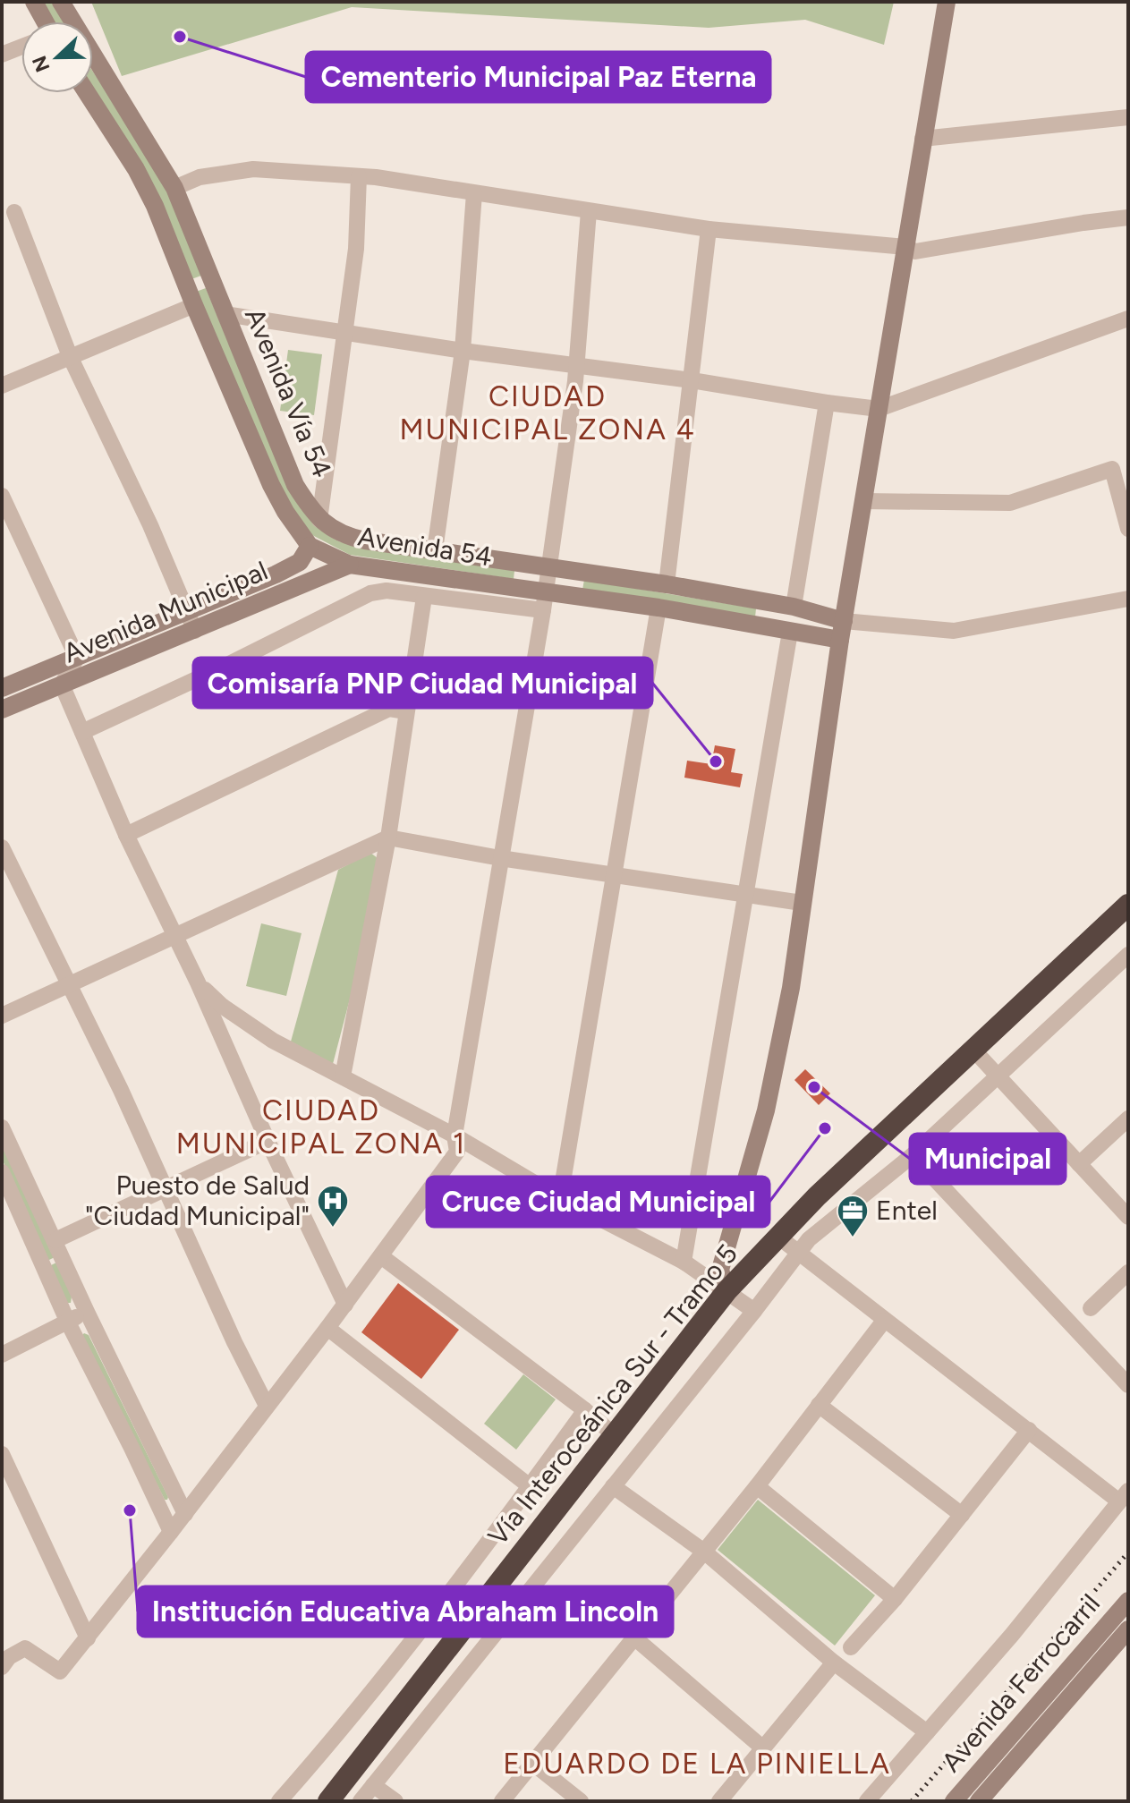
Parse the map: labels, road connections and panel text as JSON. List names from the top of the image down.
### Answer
{
  "streets": {
    "highway": ["Vía Interoceánica Sur - Tramo 5"],
    "main road": [
      "Avenida Vía 54",
      "Avenida 54",
      "Avenida Municipal",
      "Avenida Ferrocarril"
    ]
  },
  "crossings": [
    ["Avenida 54", "Avenida Municipal"]
  ],
  "districts": ["CIUDAD MUNICIPAL ZONA 4", "CIUDAD MUNICIPAL ZONA 1", "EDUARDO DE LA PINIELLA"],
  "places": {
    "other": [
      "Cementerio Municipal Paz Eterna",
      "Comisaría PNP Ciudad Municipal",
      "Municipal",
      "Cruce Ciudad Municipal",
      "Institución Educativa Abraham Lincoln"
    ],
    "hospital": ["Puesto de Salud \"Ciudad Municipal\""],
    "office": ["Entel"]
  },
  "north": "left"
}
